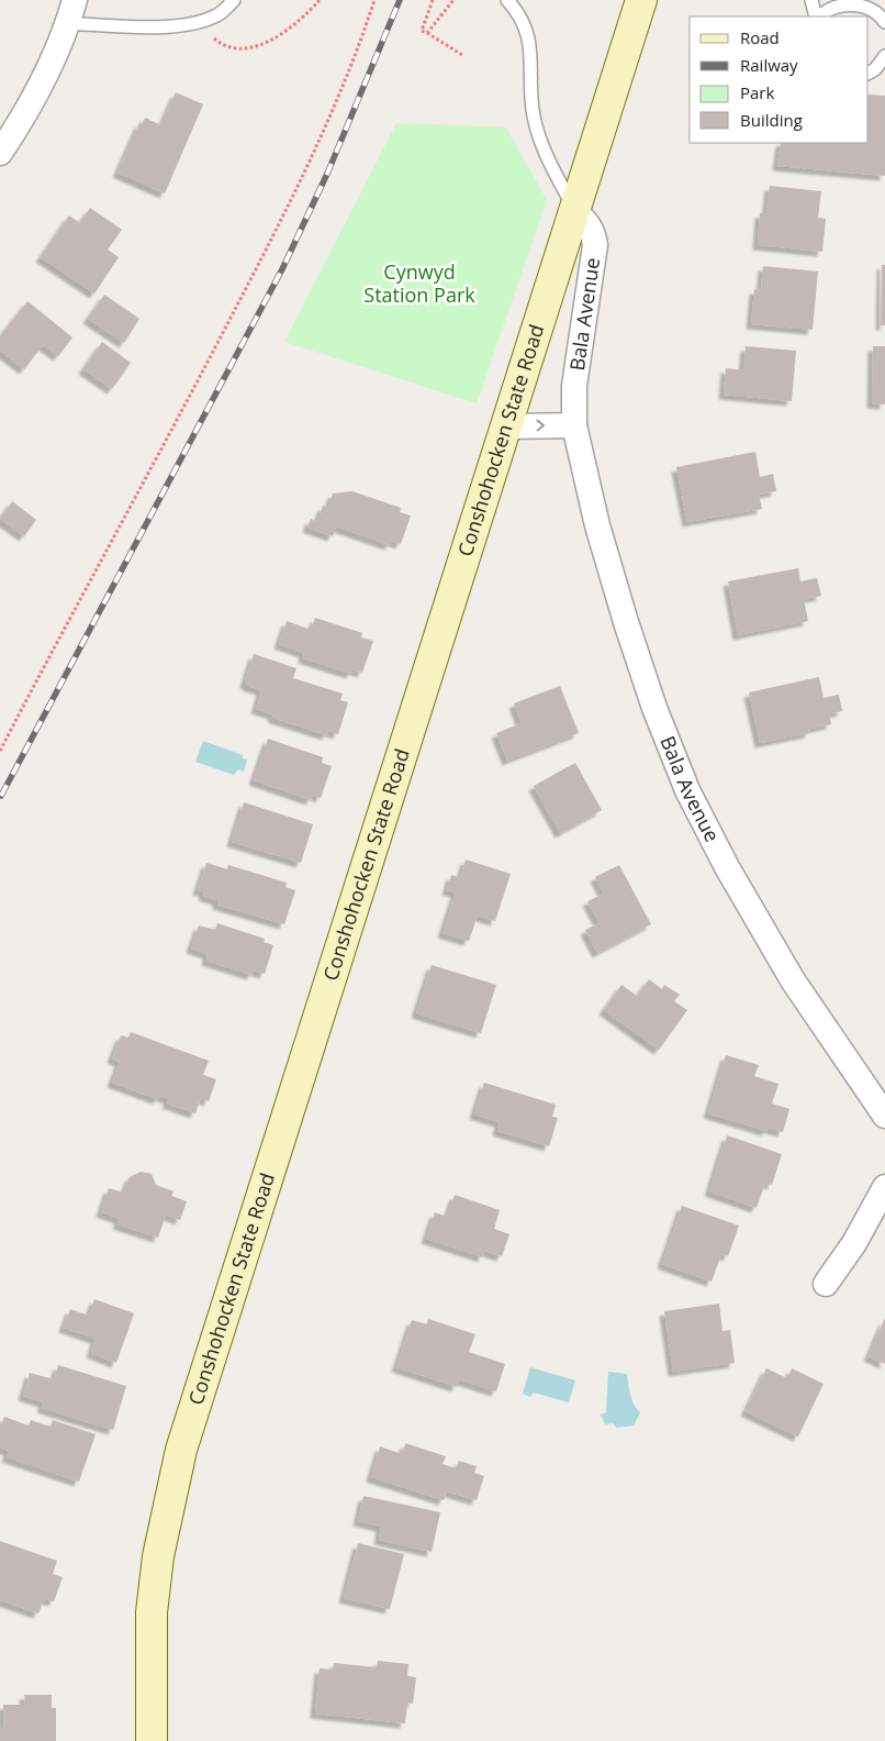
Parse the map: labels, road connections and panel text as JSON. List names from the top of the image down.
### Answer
{
  "streets": {
    "main road": ["Conshohocken State Road"],
    "street": ["Bala Avenue"]
  },
  "crossings": [
    ["Bala Avenue", "Conshohocken State Road"]
  ],
  "parks": ["Cynwyd Station Park"],
  "legend": [
    "Road",
    "Railway",
    "Park",
    "Building"
  ]
}
